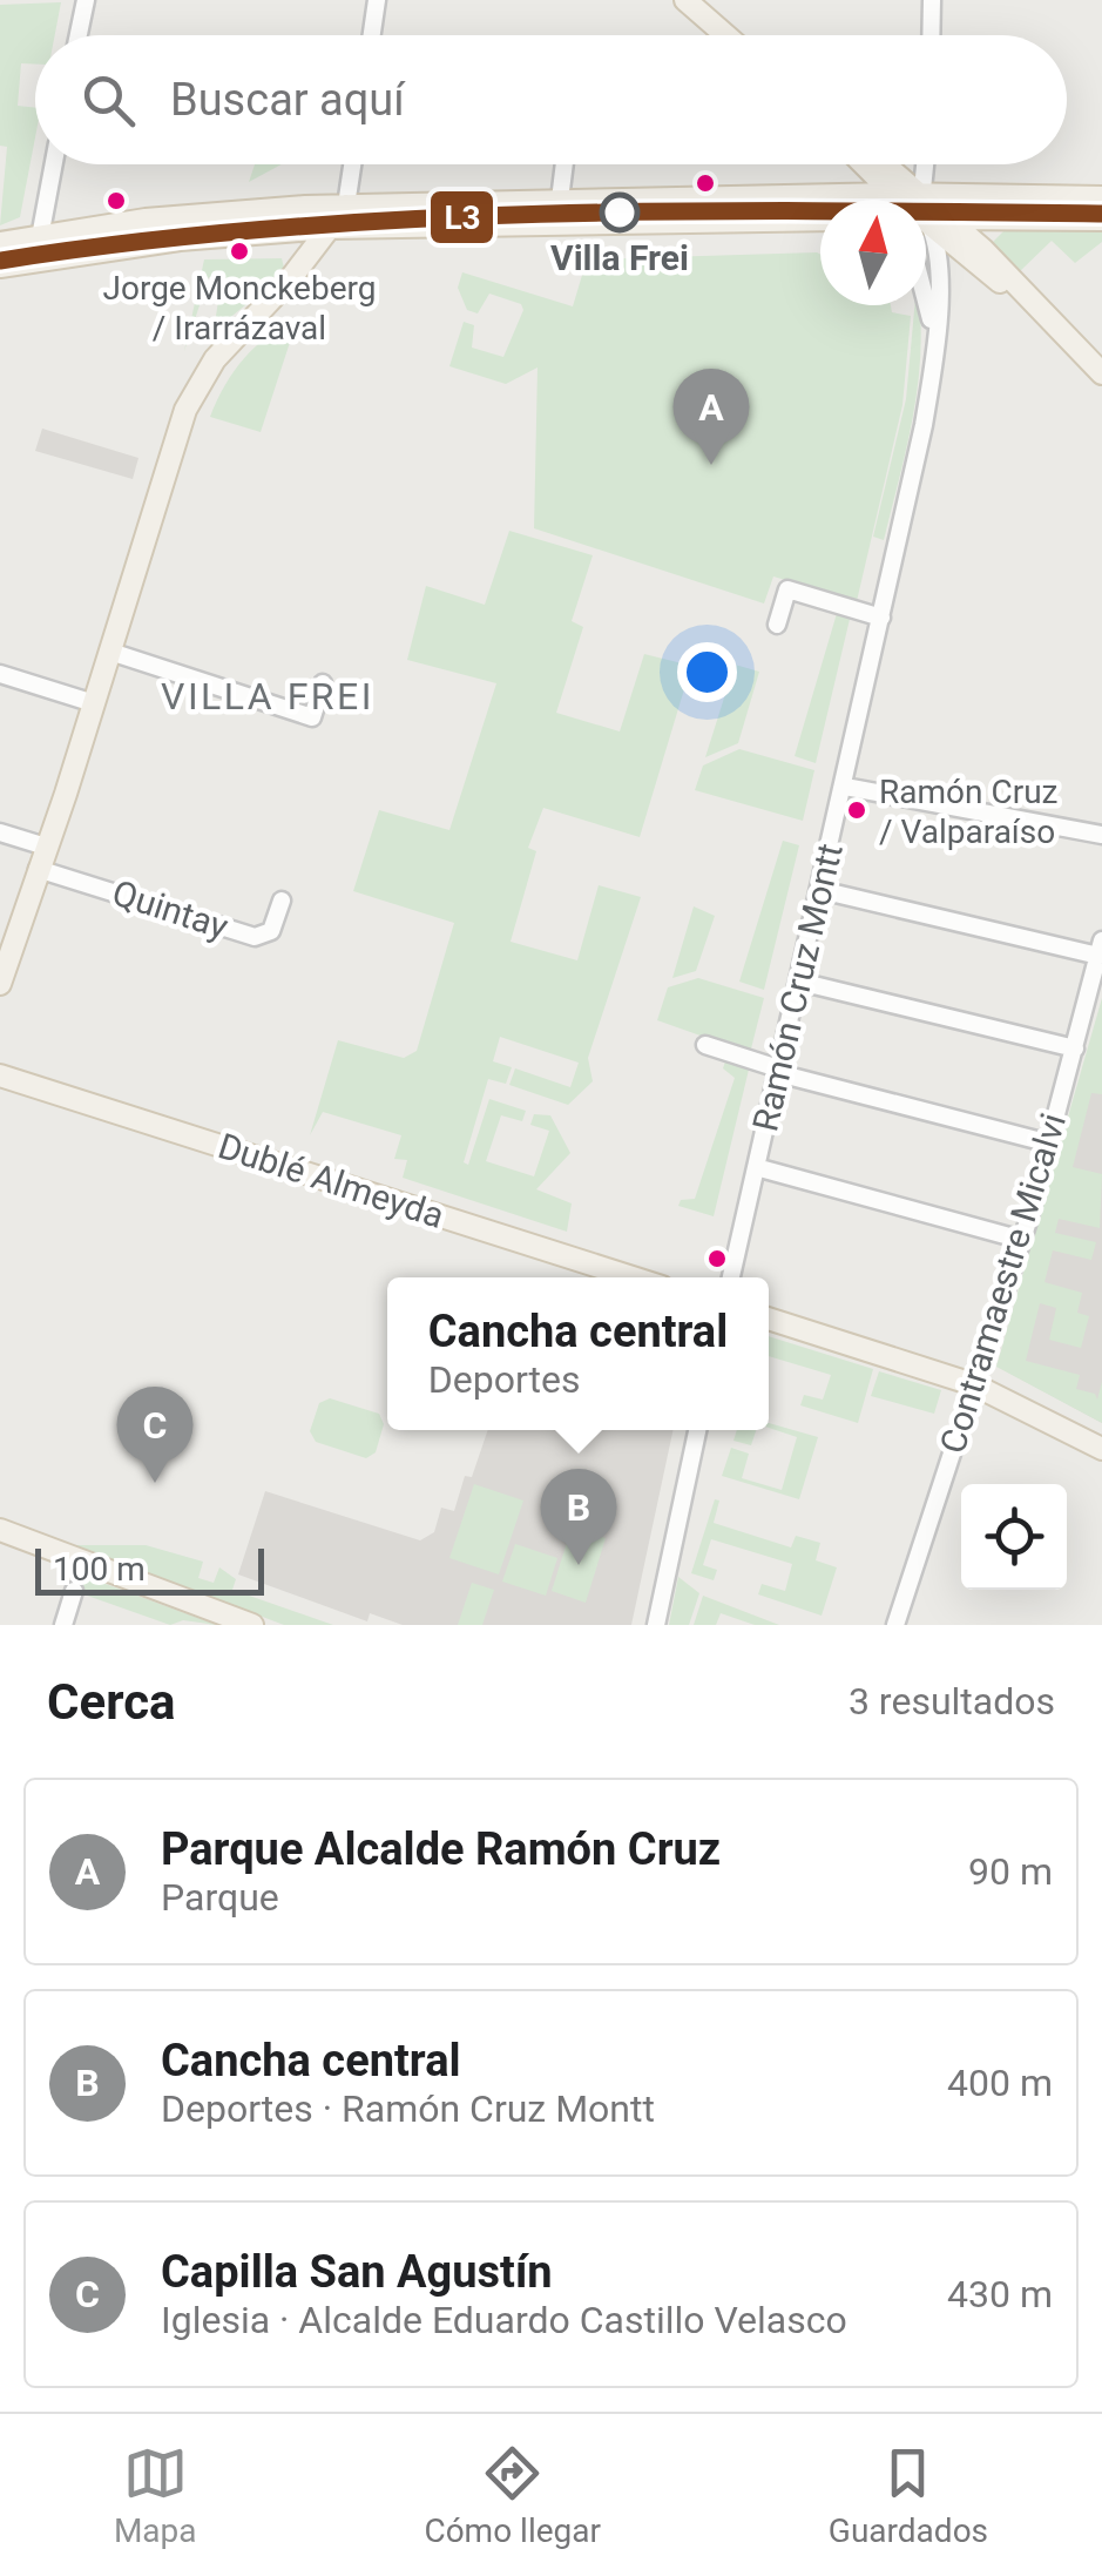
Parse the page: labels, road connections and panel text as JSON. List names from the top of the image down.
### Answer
{
  "streets": {
    "main road": ["Dublé Almeyda"],
    "street": ["Quintay", "Ramón Cruz Montt", "Contramaestre Micalvi"]
  },
  "districts": ["VILLA FREI"],
  "places": ["Villa Frei", "Jorge Monckeberg / Irarrázaval", "Ramón Cruz / Valparaíso"],
  "lines": ["transit line L3"],
  "scale_bar": "100 m",
  "north": "top",
  "page": {
    "search": "Buscar aquí",
    "pins": ["A", "C", "B"],
    "popup": ["Cancha central", "Deportes"],
    "scale": "100 m",
    "heading": ["Cerca", "3 resultados"],
    "list": [
      {
        "mark": "A",
        "name": "Parque Alcalde Ramón Cruz",
        "note": "Parque",
        "value": "90 m"
      },
      {
        "mark": "B",
        "name": "Cancha central",
        "note": "Deportes · Ramón Cruz Montt",
        "value": "400 m"
      },
      {
        "mark": "C",
        "name": "Capilla San Agustín",
        "note": "Iglesia · Alcalde Eduardo Castillo Velasco",
        "value": "430 m"
      }
    ],
    "nav": ["Mapa", "Cómo llegar", "Guardados"]
  }
}
